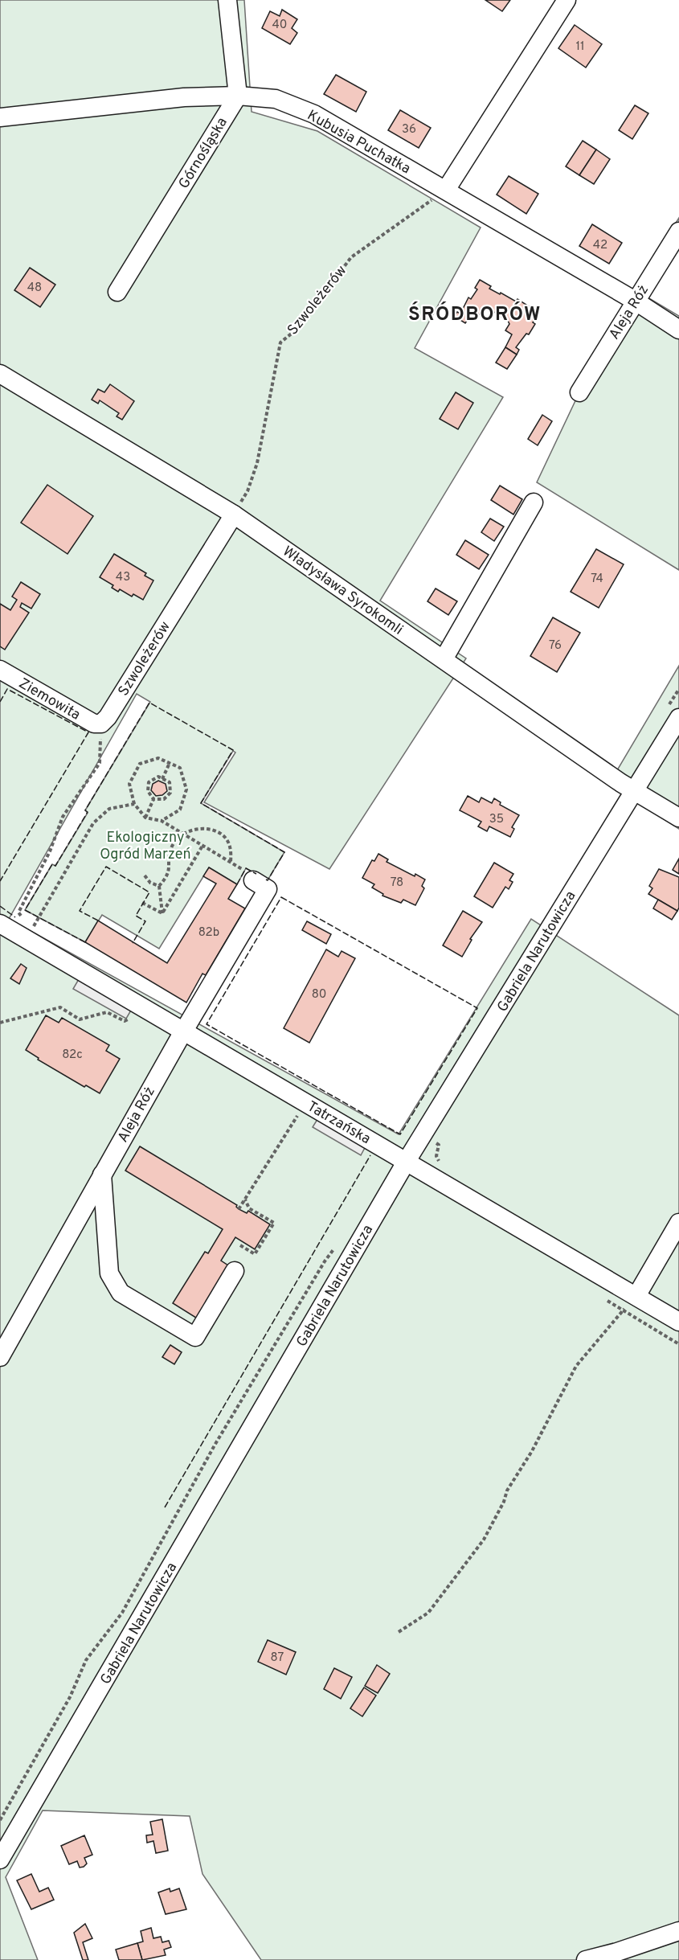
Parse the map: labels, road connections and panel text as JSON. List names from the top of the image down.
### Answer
{
  "streets": {
    "street": [
      "Kubusia Puchatka",
      "Górnośląska",
      "Szwoleżerów",
      "Aleja Róż",
      "Władysława Syrokomli",
      "Ziemowita",
      "Gabriela Narutowicza",
      "Tatrzańska"
    ]
  },
  "crossings": [
    ["Kubusia Puchatka", "Górnośląska"],
    ["Kubusia Puchatka", "Szwoleżerów"],
    ["Kubusia Puchatka", "Aleja Róż"],
    ["Szwoleżerów", "Władysława Syrokomli"],
    ["Szwoleżerów", "Ziemowita"],
    ["Aleja Róż", "Tatrzańska"],
    ["Władysława Syrokomli", "Gabriela Narutowicza"],
    ["Gabriela Narutowicza", "Tatrzańska"]
  ],
  "districts": ["ŚRÓDBORÓW"],
  "parks": ["Ekologiczny Ogród Marzeń"],
  "house_numbers": [
    "40",
    "11",
    "36",
    "42",
    "48",
    "43",
    "74",
    "76",
    "35",
    "78",
    "82b",
    "80",
    "82c",
    "87"
  ]
}
